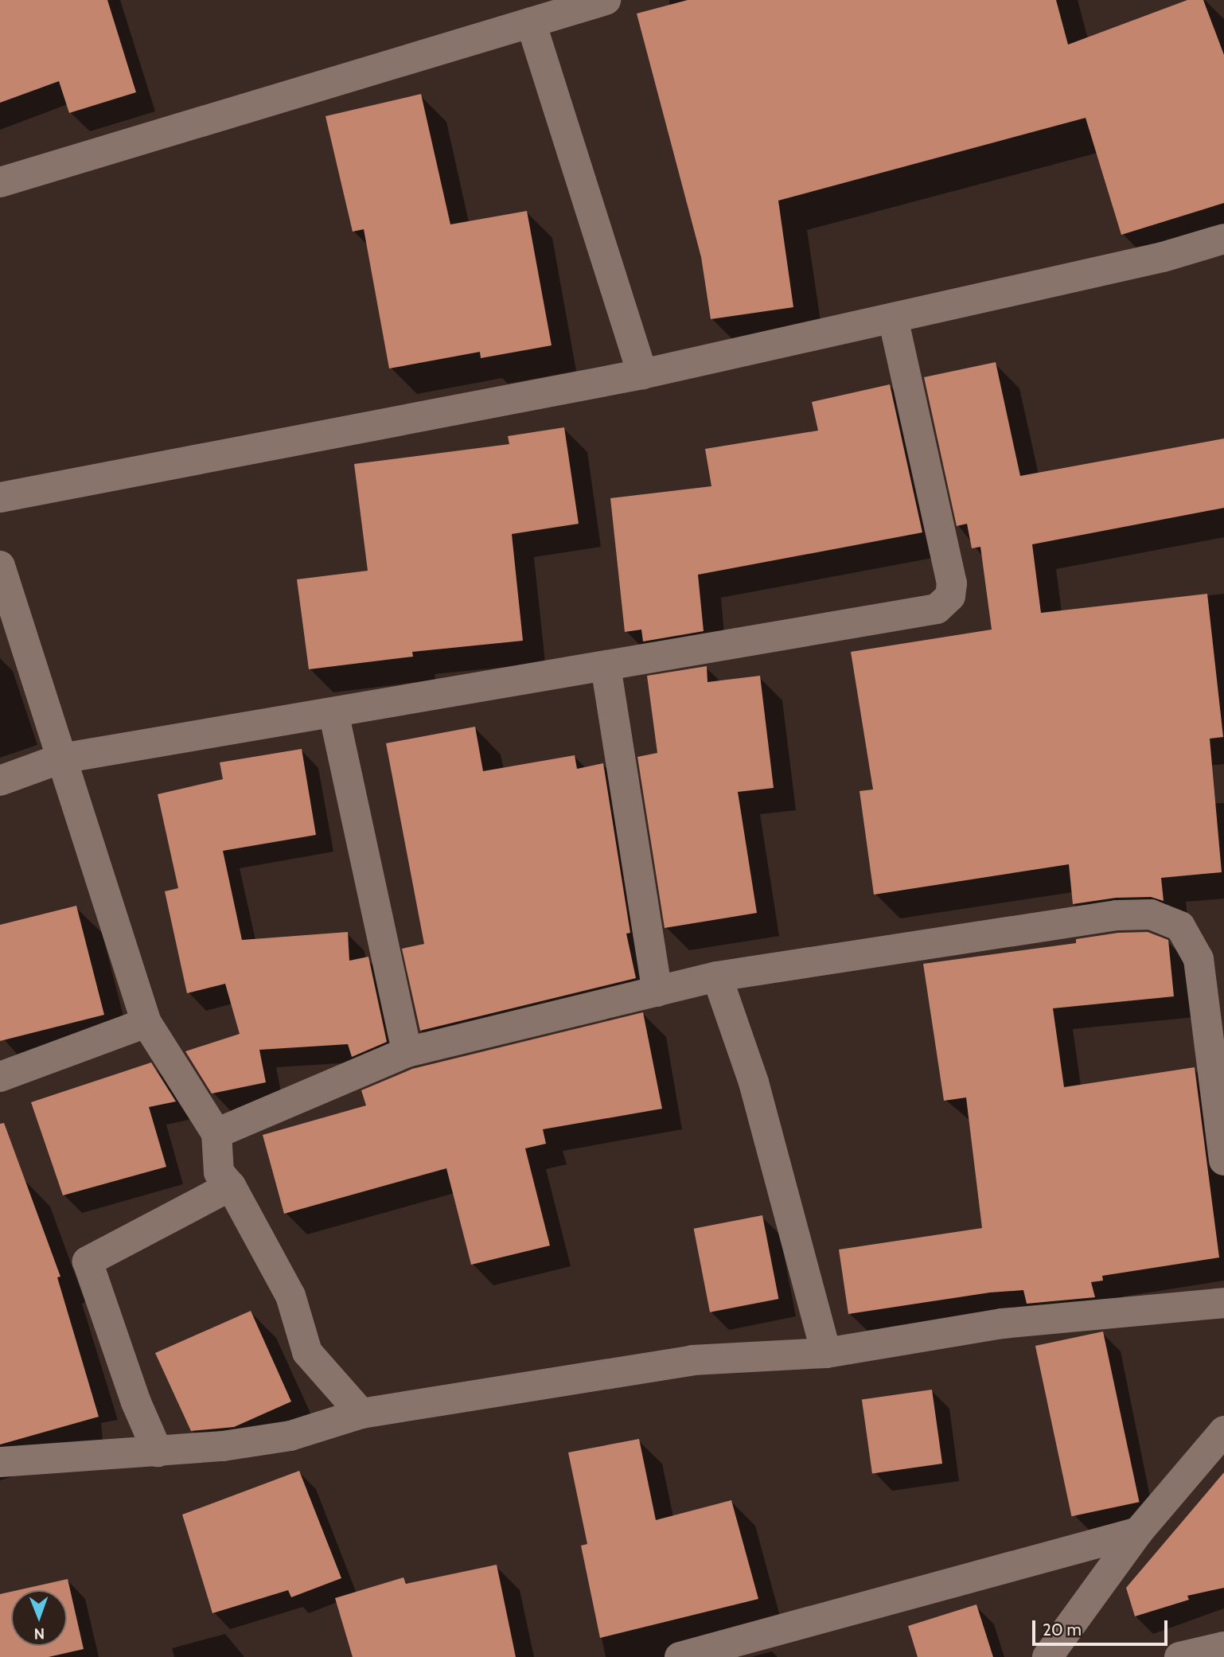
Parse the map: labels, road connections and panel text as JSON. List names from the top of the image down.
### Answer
{
  "scale_bar": "20 m",
  "north": "bottom"
}
